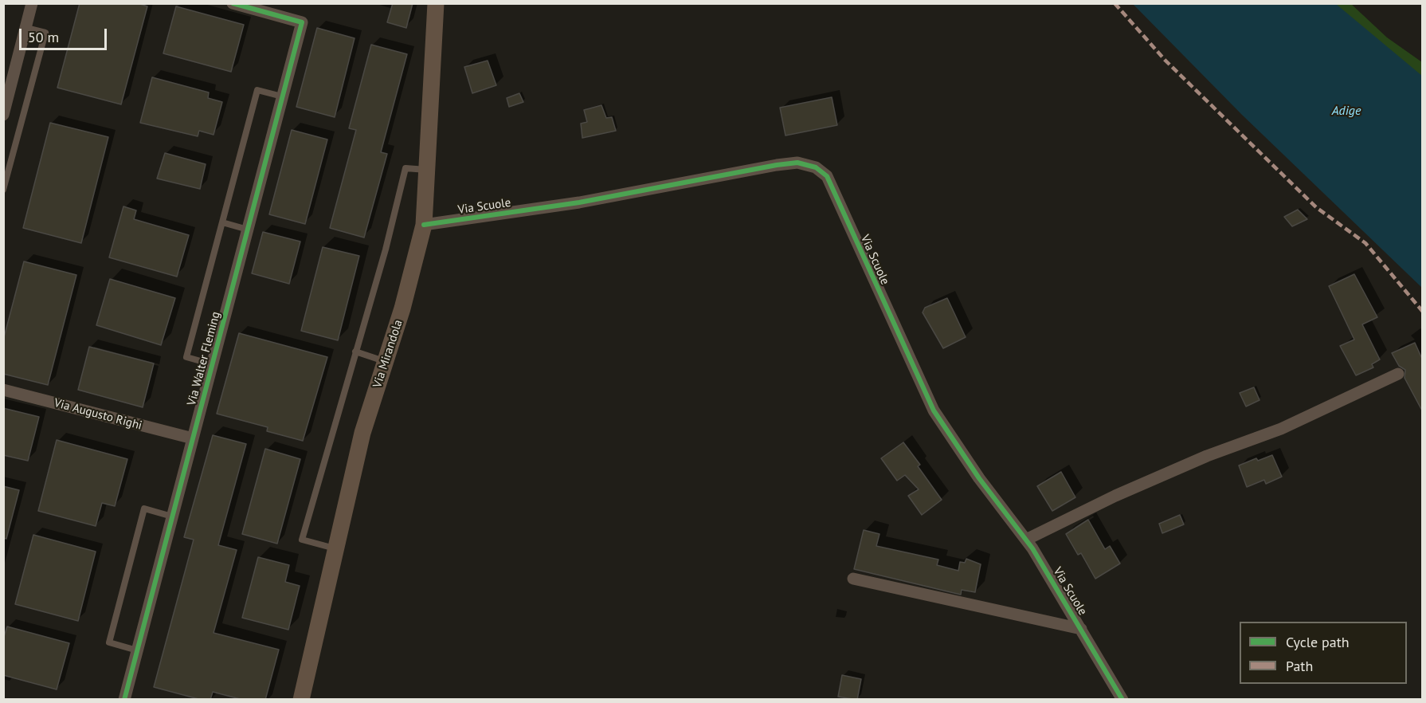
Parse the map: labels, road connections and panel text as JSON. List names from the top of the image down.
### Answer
{
  "streets": {
    "street": [
      "Via Scuole",
      "Via Mirandola",
      "Via Walter Fleming",
      "Via Augusto Righi"
    ]
  },
  "crossings": [
    ["Via Scuole", "Via Mirandola"],
    ["Via Walter Fleming", "Via Augusto Righi"]
  ],
  "water": ["Adige"],
  "legend": ["Cycle path", "Path"],
  "scale_bar": "50 m"
}
